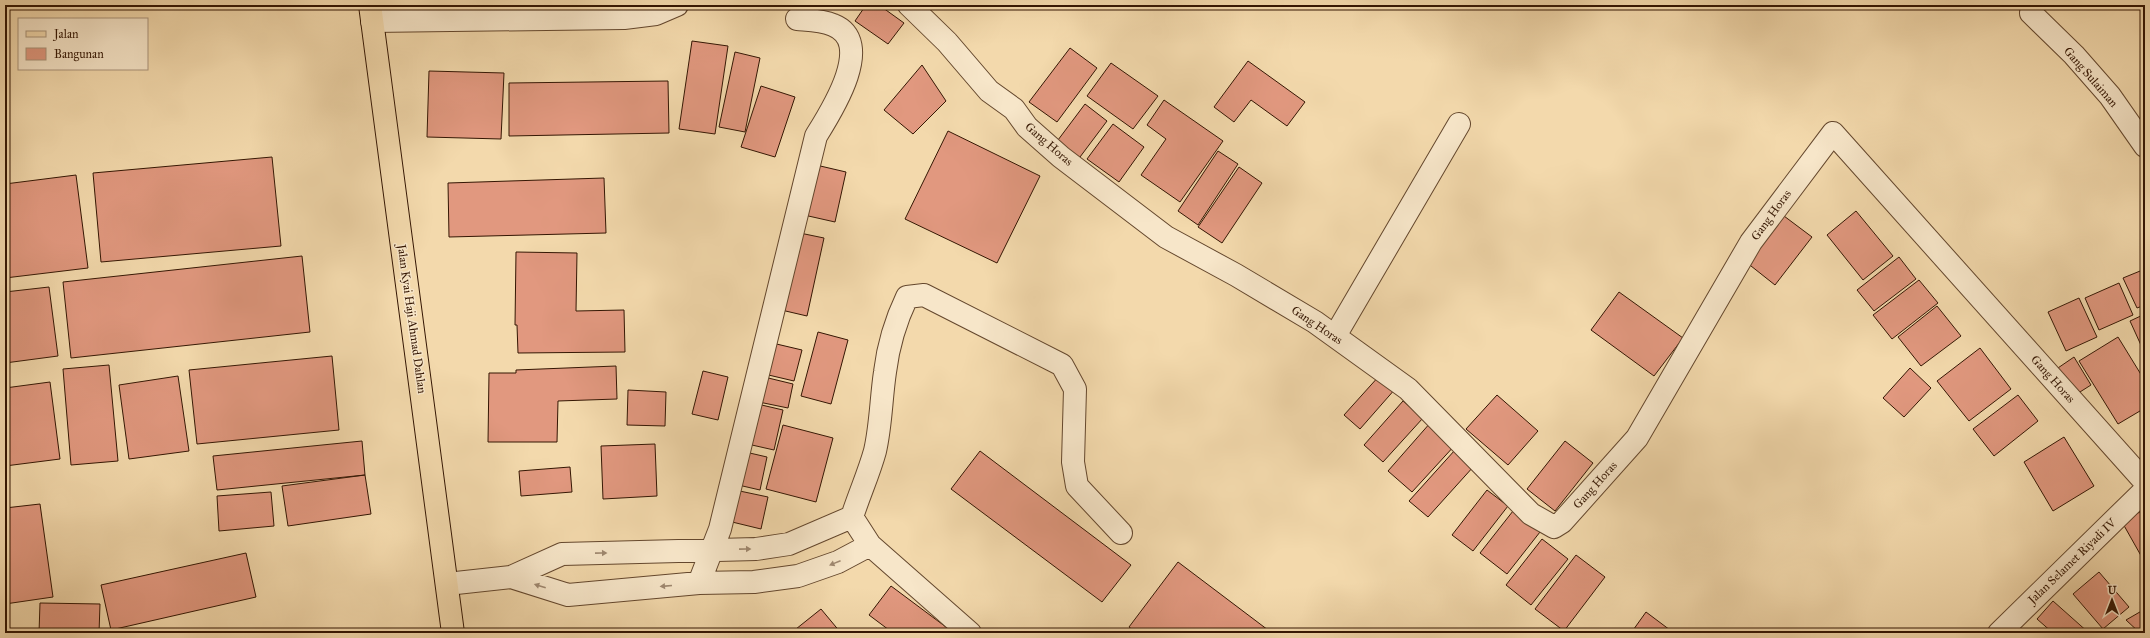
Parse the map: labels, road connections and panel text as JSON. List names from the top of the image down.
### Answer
{
  "streets": {
    "main road": ["Jalan Kyai Haji Ahmad Dahlan"],
    "street": ["Gang Sulaiman", "Gang Horas", "Jalan Selamet Riyadi IV"]
  },
  "legend": ["Jalan", "Bangunan"],
  "north": "top"
}
